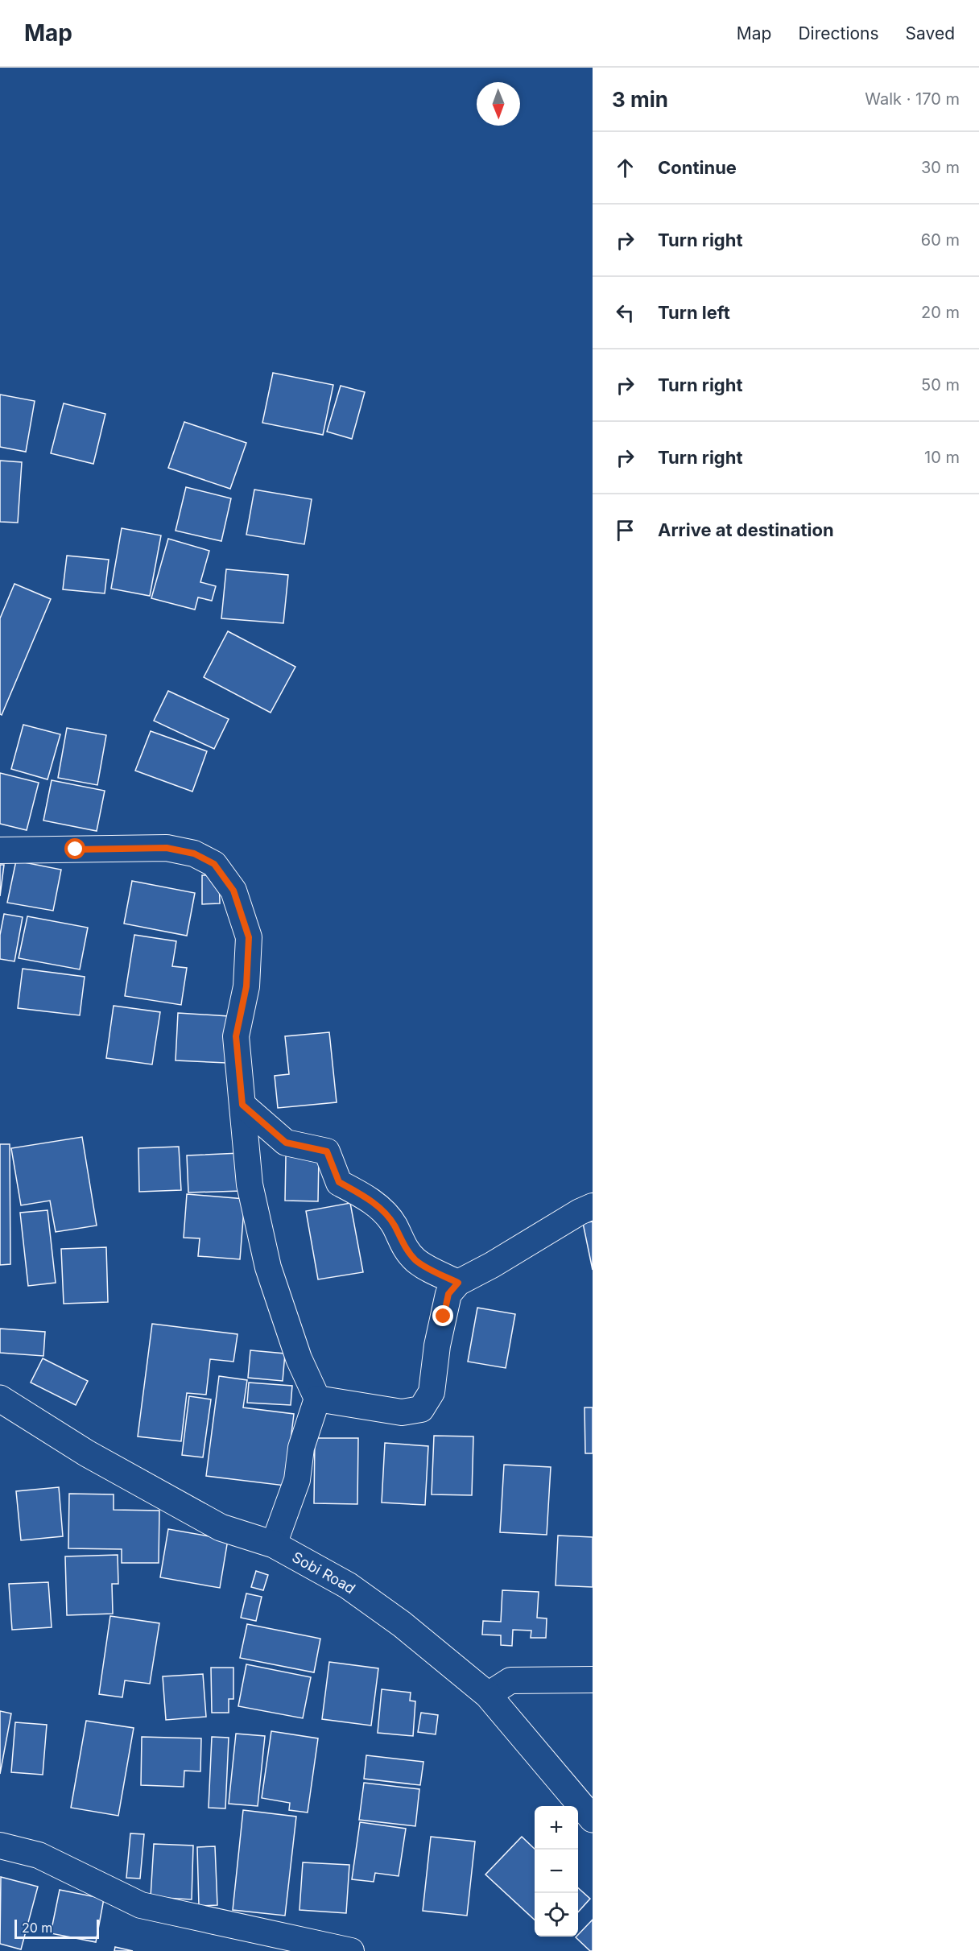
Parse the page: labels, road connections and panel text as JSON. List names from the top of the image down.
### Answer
{
  "streets": {
    "highway": ["Sobi Road"]
  },
  "scale_bar": "20 m",
  "north": "bottom",
  "page": {
    "header": "Map",
    "nav": ["Map", "Directions", "Saved"],
    "heading": ["3 min", "Walk · 170 m"],
    "list": [
      ["Continue", "30 m"],
      ["Turn right", "60 m"],
      ["Turn left", "20 m"],
      ["Turn right", "50 m"],
      ["Turn right", "10 m"],
      "Arrive at destination"
    ],
    "map_buttons": ["+", "−"],
    "scale": "20 m"
  }
}
